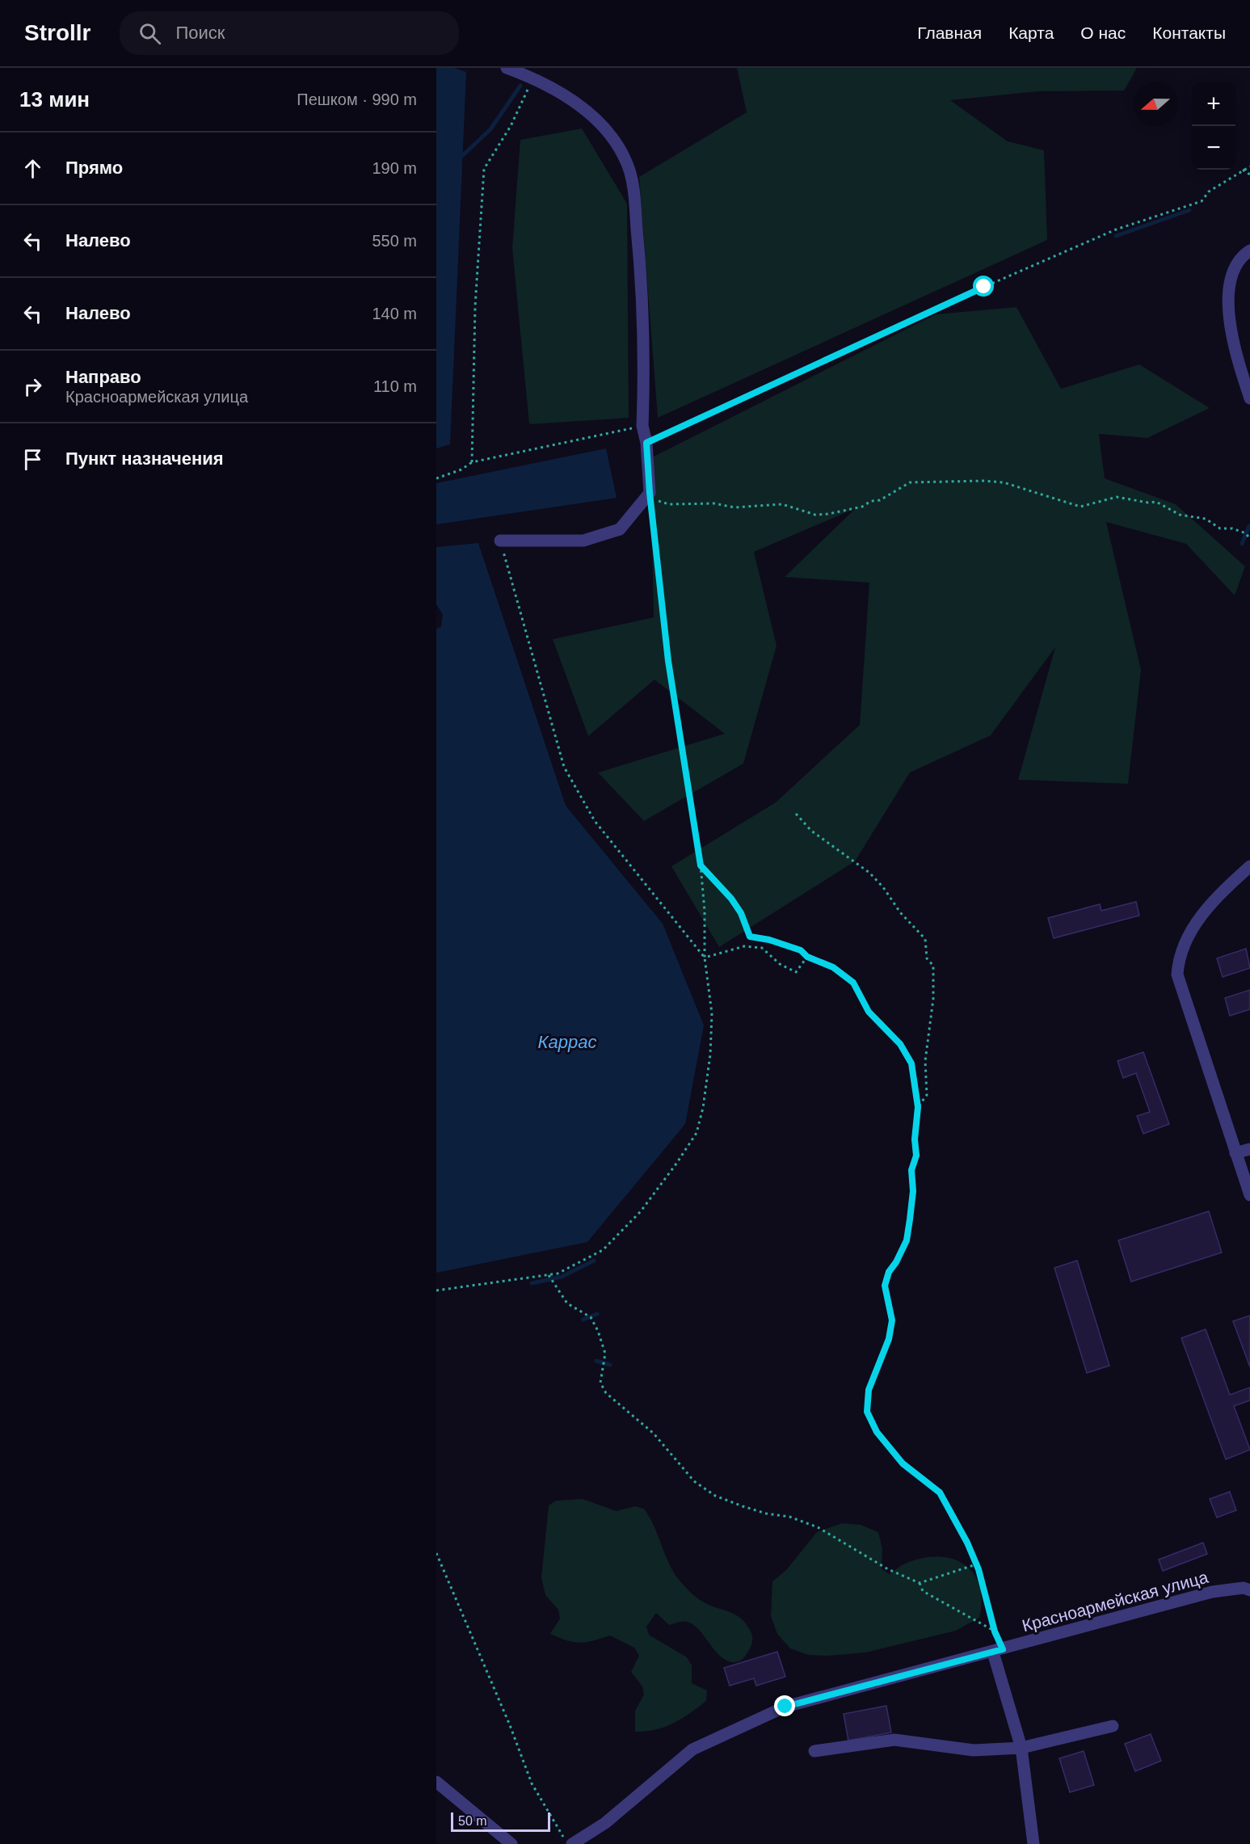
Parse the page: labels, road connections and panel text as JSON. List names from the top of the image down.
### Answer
{
  "streets": {
    "street": ["Красноармейская улица"]
  },
  "water": ["Каррас"],
  "scale_bar": "50 m",
  "north": "left",
  "page": {
    "header": "Strollr",
    "search": "Поиск",
    "nav": [
      "Главная",
      "Карта",
      "О нас",
      "Контакты"
    ],
    "heading": ["13 мин", "Пешком · 990 m"],
    "map_buttons": ["+", "−"],
    "list": [
      ["Прямо", "190 m"],
      ["Налево", "550 m"],
      ["Налево", "140 m"],
      ["Направо", "Красноармейская улица", "110 m"],
      "Пункт назначения"
    ],
    "scale": "50 m"
  }
}
